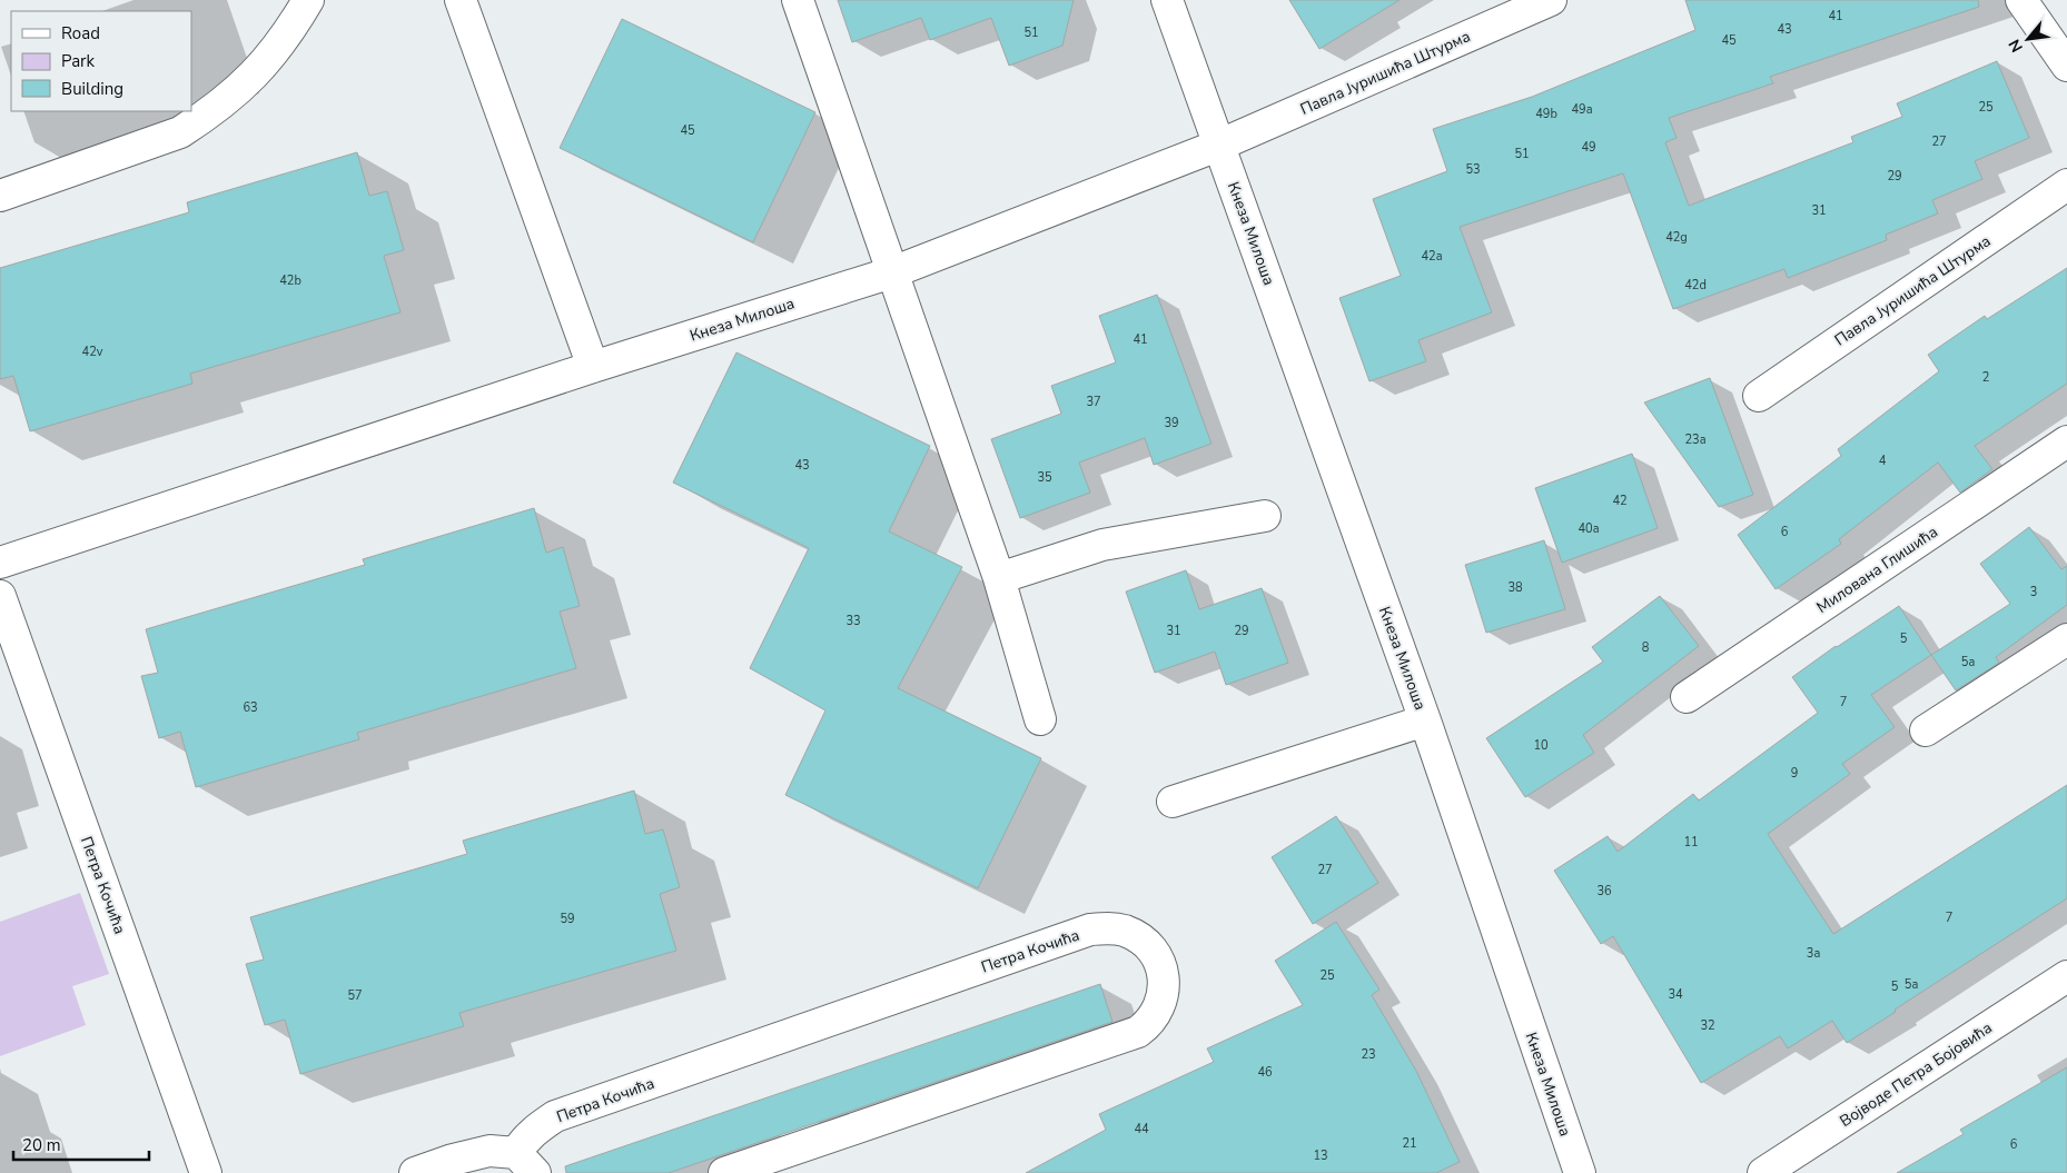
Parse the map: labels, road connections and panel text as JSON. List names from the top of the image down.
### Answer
{
  "streets": {
    "street": [
      "Павла Јуришића Штурма",
      "Кнеза Милоша",
      "Милована Глишића",
      "Петра Кочића",
      "Војводе Петра Бојовића"
    ]
  },
  "crossings": [
    ["Павла Јуришића Штурма", "Кнеза Милоша"]
  ],
  "house_numbers": [
    "41",
    "43",
    "51",
    "45",
    "25",
    "49a",
    "49b",
    "45",
    "27",
    "49",
    "51",
    "53",
    "29",
    "31",
    "42g",
    "42a",
    "42b",
    "42d",
    "41",
    "42v",
    "2",
    "37",
    "39",
    "23a",
    "4",
    "43",
    "35",
    "42",
    "40a",
    "6",
    "38",
    "3",
    "33",
    "31",
    "29",
    "5",
    "8",
    "5a",
    "7",
    "63",
    "10",
    "9",
    "11",
    "27",
    "36",
    "7",
    "59",
    "3a",
    "25",
    "5a",
    "5",
    "34",
    "57",
    "32",
    "23",
    "46",
    "44",
    "21",
    "6",
    "13"
  ],
  "legend": ["Road", "Park", "Building"],
  "scale_bar": "20 m",
  "north": "bottom left"
}
